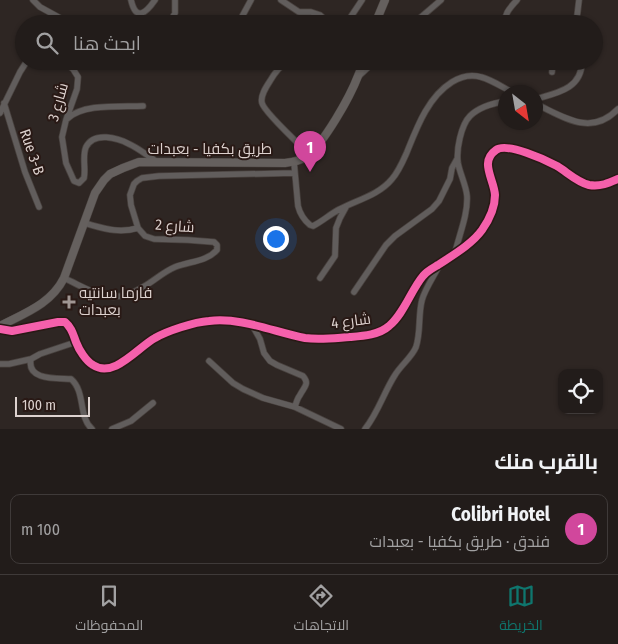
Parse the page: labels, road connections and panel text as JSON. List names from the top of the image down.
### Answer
{
  "streets": {
    "main road": ["طريق بكفيا - بعبدات"],
    "street": [
      "شارع 3",
      "Rue 3-B",
      "شارع 2",
      "شارع 4"
    ]
  },
  "crossings": [
    ["شارع 3", "طريق بكفيا - بعبدات"],
    ["طريق بكفيا - بعبدات", "شارع 2"],
    ["طريق بكفيا - بعبدات", "شارع 4"]
  ],
  "places": {
    "health": ["فارما سانتيه بعبدات"]
  },
  "scale_bar": "100 m",
  "north": "bottom right",
  "page": {
    "search": "ابحث هنا",
    "pins": "1",
    "scale": "100 m",
    "heading": "بالقرب منك",
    "list": [
      {
        "mark": "1",
        "name": "Colibri Hotel",
        "note": "فندق · طريق بكفيا - بعبدات",
        "value": "100 m"
      }
    ],
    "nav": ["الخريطة", "الاتجاهات", "المحفوظات"]
  }
}
